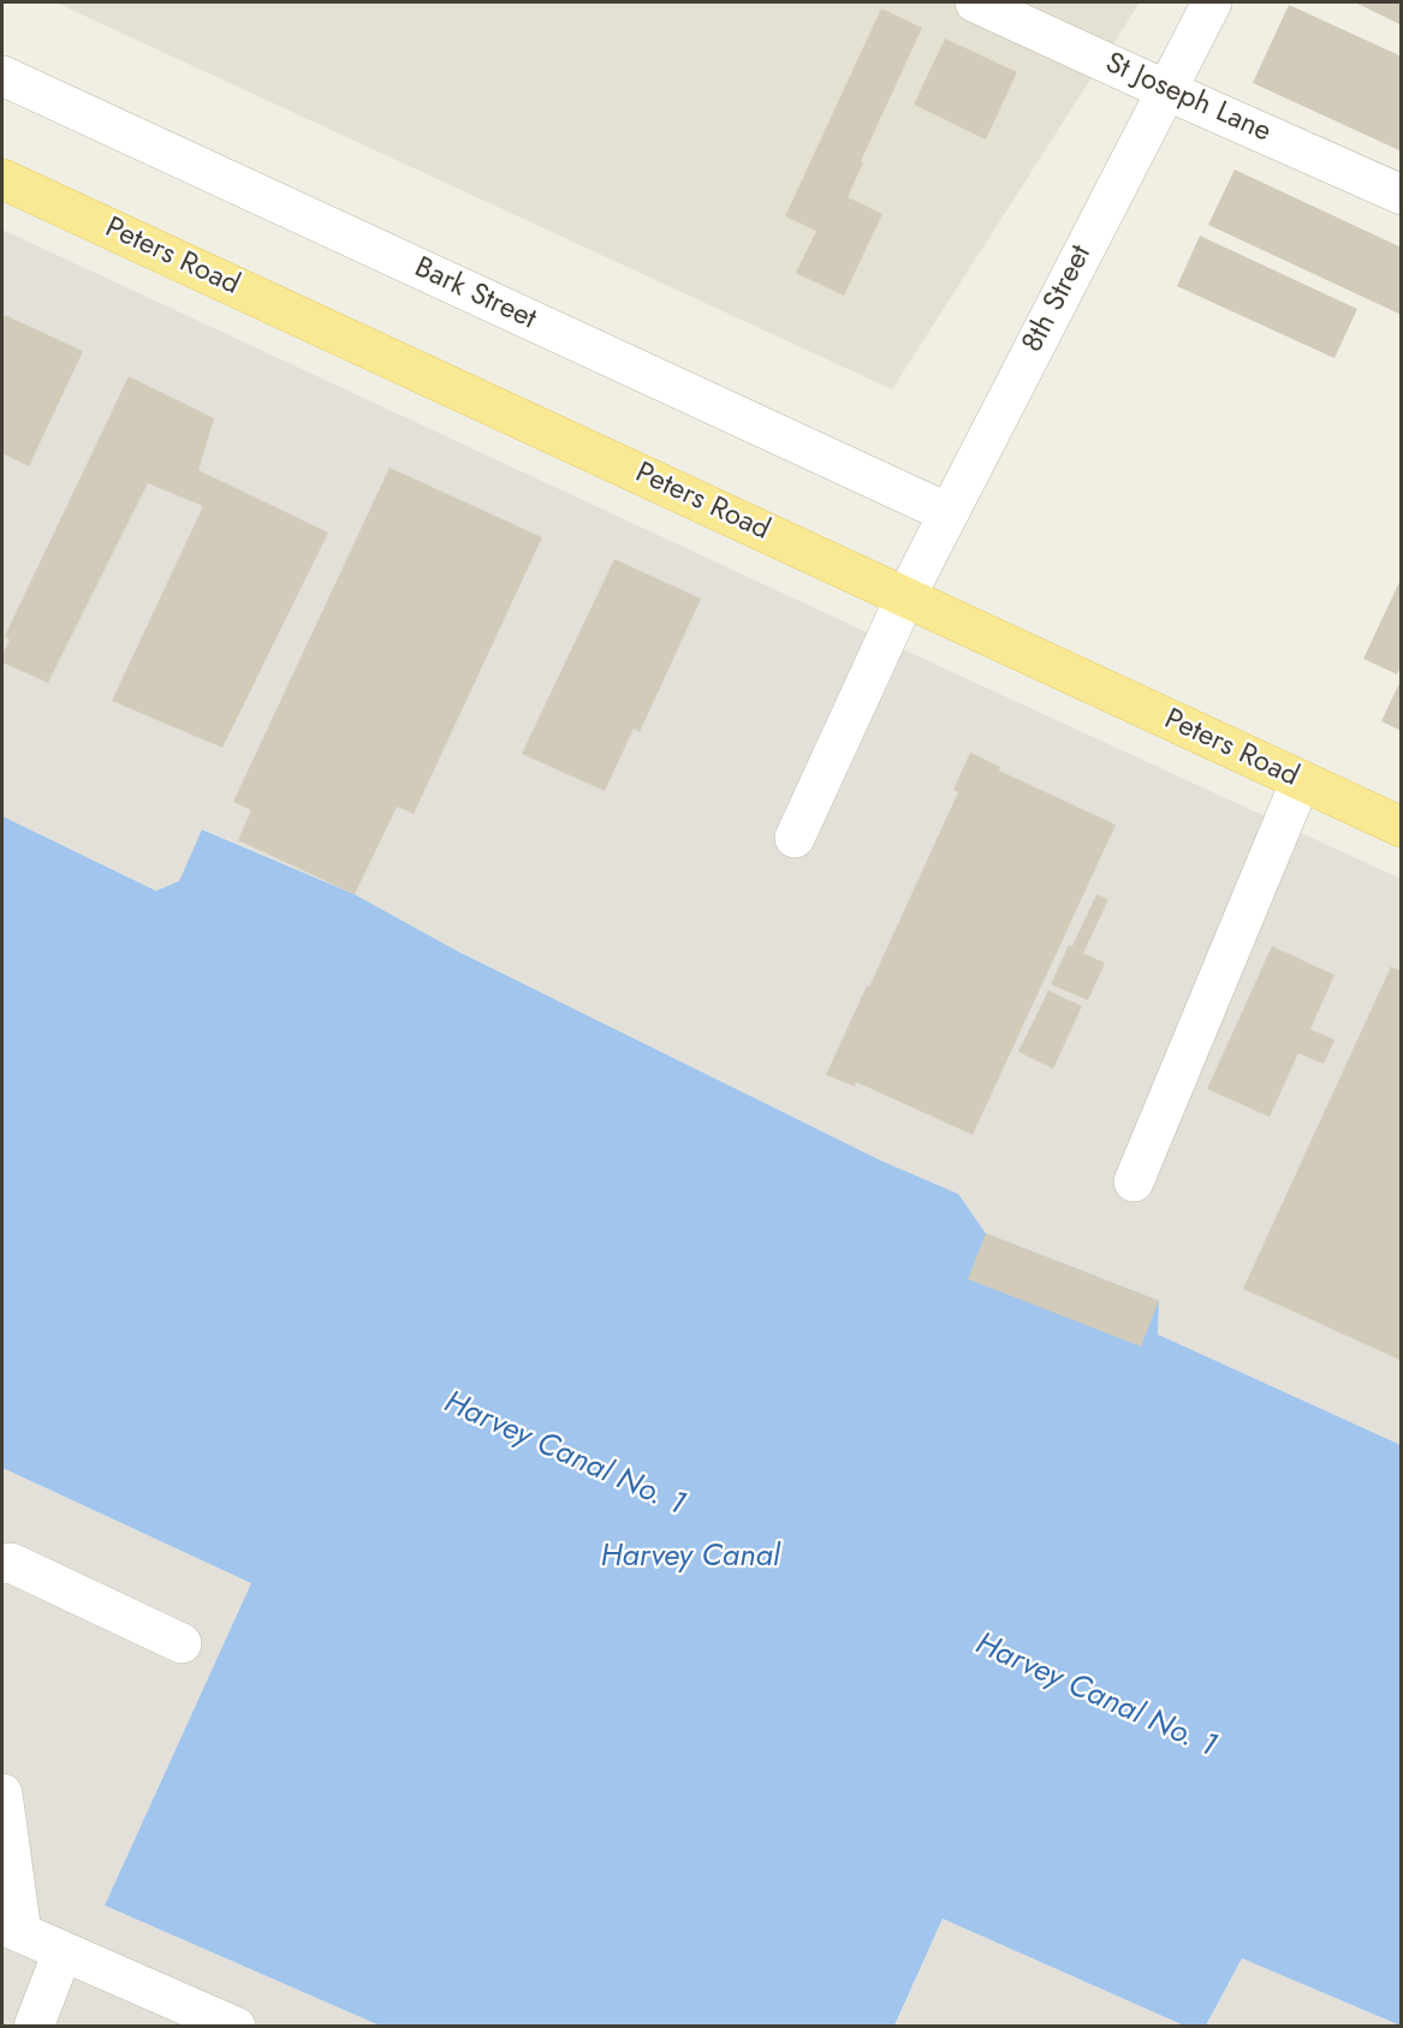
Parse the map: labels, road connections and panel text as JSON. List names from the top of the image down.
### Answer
{
  "streets": {
    "main road": ["Peters Road"],
    "street": ["St Joseph Lane", "Bark Street", "8th Street"]
  },
  "crossings": [
    ["St Joseph Lane", "8th Street"],
    ["Peters Road", "8th Street"],
    ["Bark Street", "8th Street"]
  ],
  "water": ["Harvey Canal No. 1", "Harvey Canal"]
}
